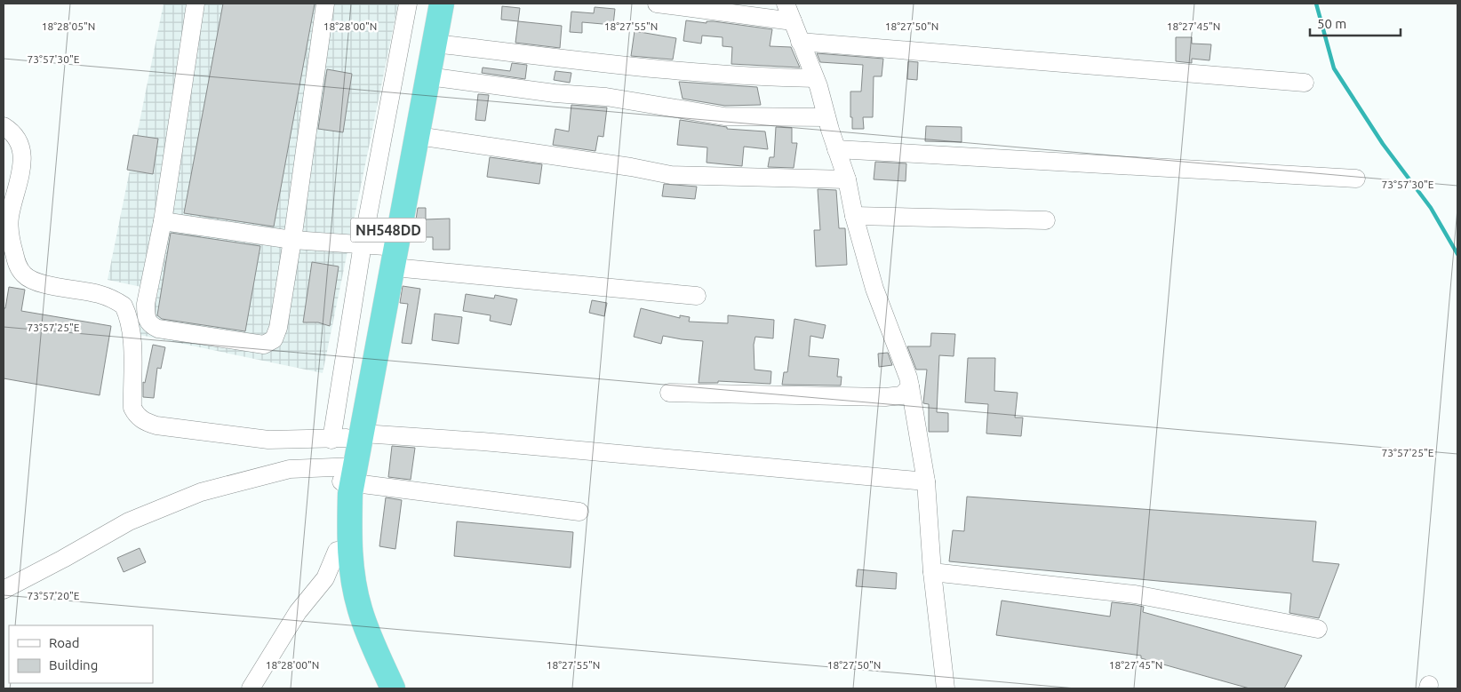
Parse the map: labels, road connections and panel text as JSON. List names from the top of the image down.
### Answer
{
  "streets": {
    "highway": ["NH548DD"]
  },
  "legend": ["Road", "Building"],
  "scale_bar": "50 m",
  "coordinates": [
    "18°28'05\"N",
    "18°28'00\"N",
    "18°27'55\"N",
    "18°27'50\"N",
    "18°27'45\"N",
    "73°57'30\"E",
    "73°57'25\"E",
    "73°57'20\"E"
  ]
}
